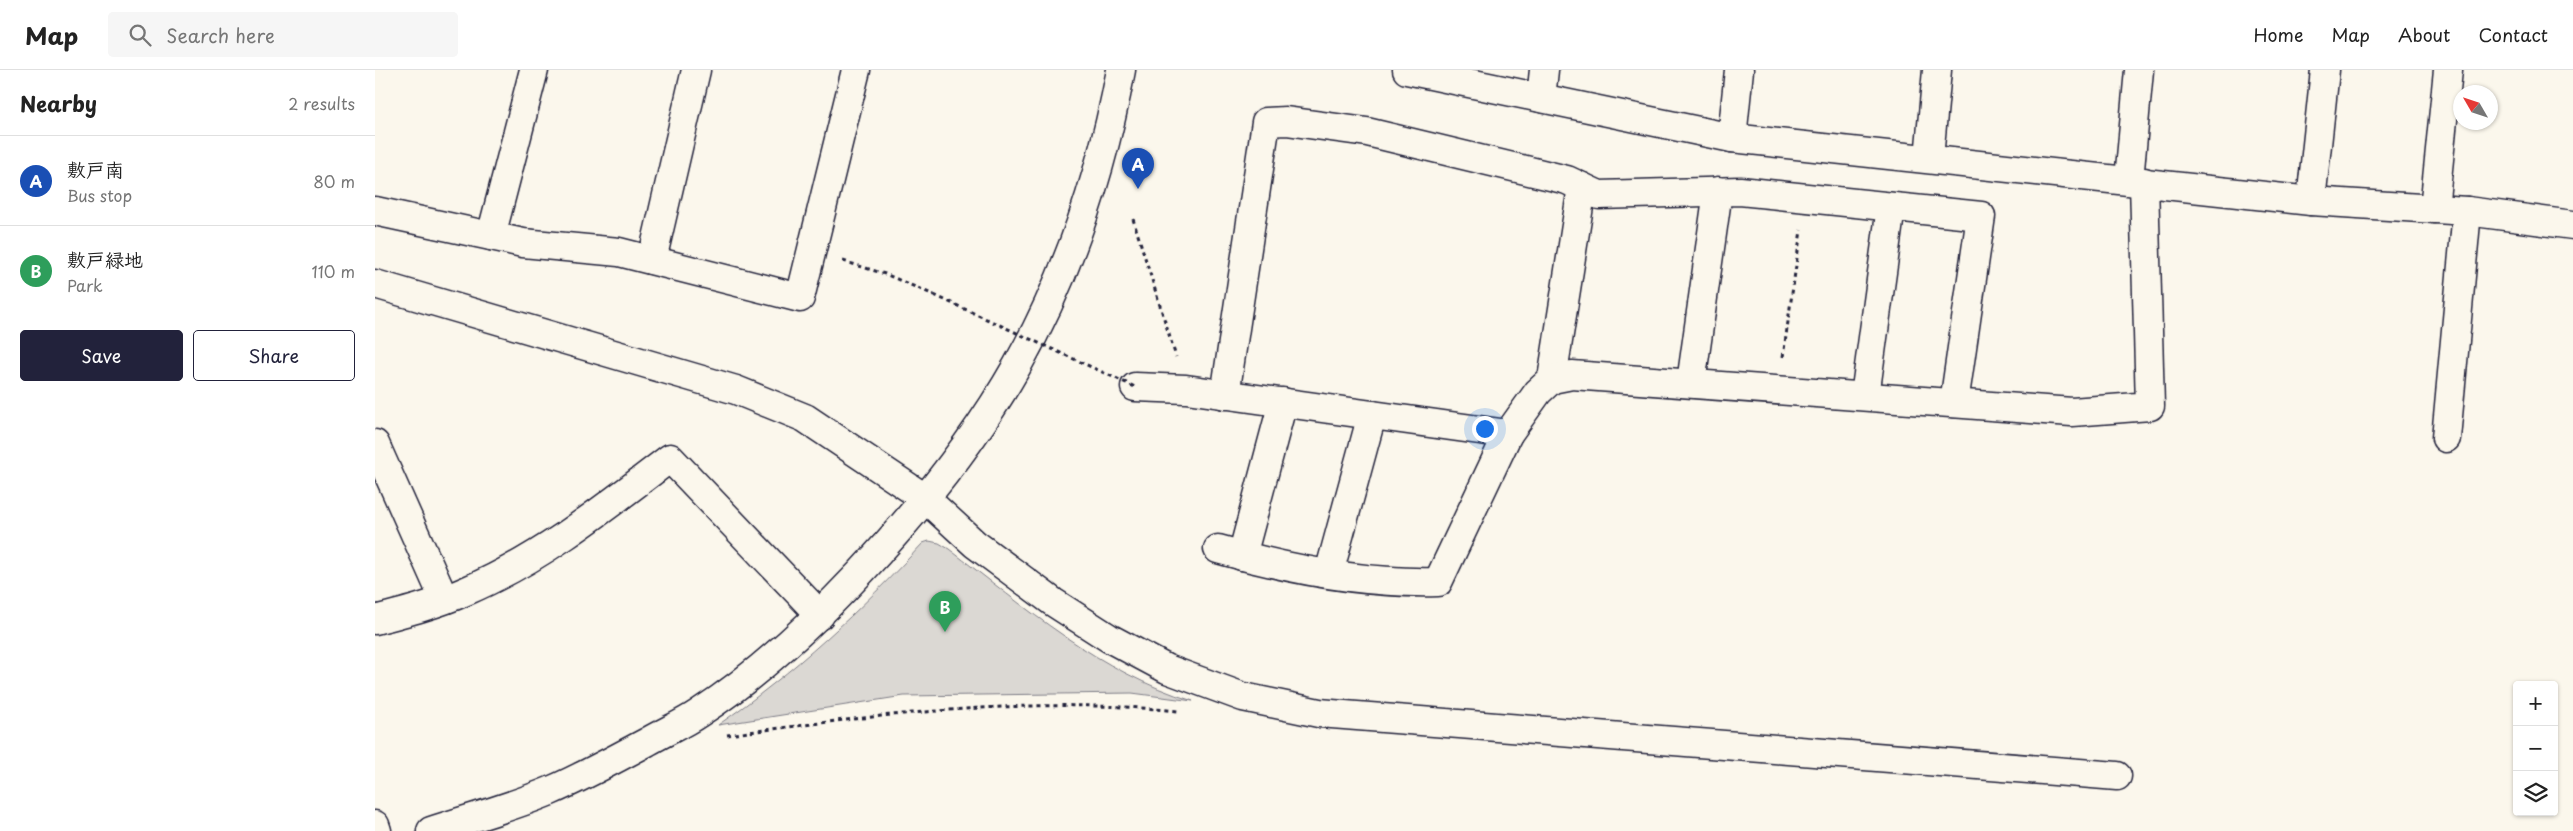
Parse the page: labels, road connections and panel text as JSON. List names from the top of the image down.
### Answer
{
  "north": "top left",
  "page": {
    "header": "Map",
    "search": "Search here",
    "nav": [
      "Home",
      "Map",
      "About",
      "Contact"
    ],
    "heading": ["Nearby", "2 results"],
    "list": [
      {
        "mark": "A",
        "name": "敷戸南",
        "note": "Bus stop",
        "value": "80 m"
      },
      {
        "mark": "B",
        "name": "敷戸緑地",
        "note": "Park",
        "value": "110 m"
      }
    ],
    "pins": ["A", "B"],
    "buttons": ["Save", "Share"],
    "map_buttons": ["+", "−"]
  }
}
